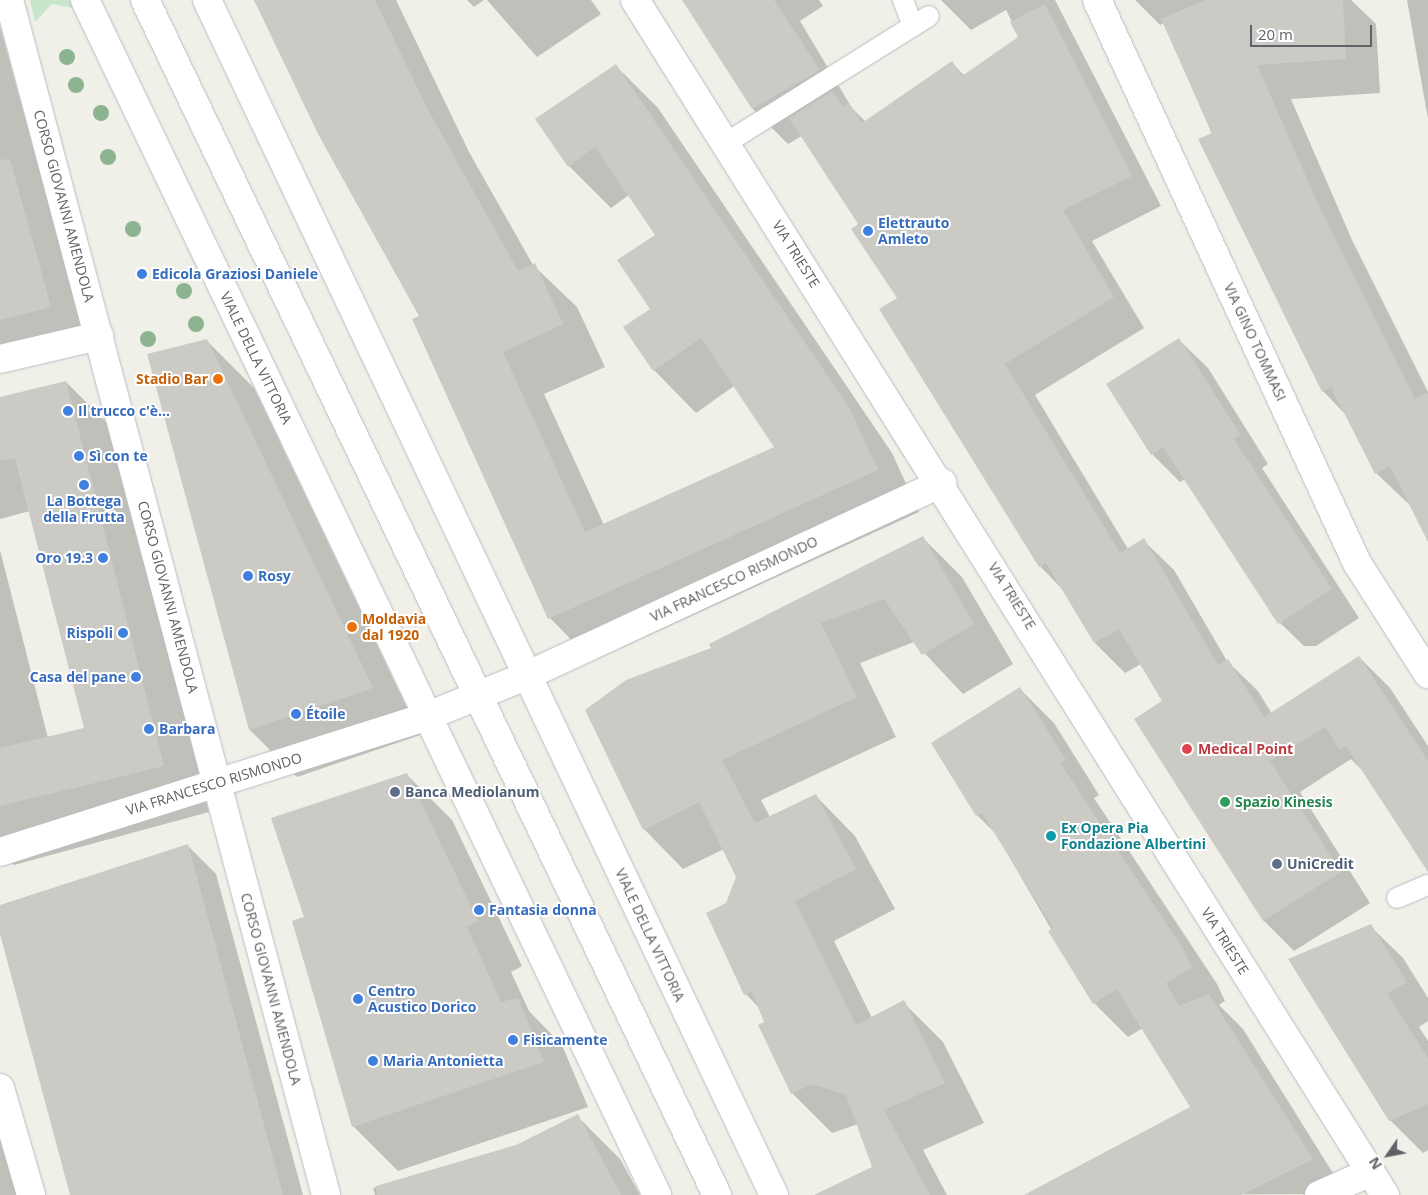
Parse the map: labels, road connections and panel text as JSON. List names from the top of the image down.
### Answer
{
  "streets": {
    "street": [
      "CORSO GIOVANNI AMENDOLA",
      "VIA TRIESTE",
      "VIA GINO TOMMASI",
      "VIALE DELLA VITTORIA",
      "VIA FRANCESCO RISMONDO"
    ]
  },
  "crossings": [
    ["CORSO GIOVANNI AMENDOLA", "VIA FRANCESCO RISMONDO"],
    ["VIA TRIESTE", "VIA FRANCESCO RISMONDO"],
    ["VIALE DELLA VITTORIA", "VIA FRANCESCO RISMONDO"]
  ],
  "places": [
    "Elettrauto Amleto",
    "Edicola Graziosi Daniele",
    "Stadio Bar",
    "Il trucco c'è...",
    "Sì con te",
    "La Bottega della Frutta",
    "Oro 19.3",
    "Rosy",
    "Moldavia dal 1920",
    "Rispoli",
    "Casa del pane",
    "Étoile",
    "Barbara",
    "Medical Point",
    "Banca Mediolanum",
    "Spazio Kinesis",
    "Ex Opera Pia Fondazione Albertini",
    "UniCredit",
    "Fantasia donna",
    "Centro Acustico Dorico",
    "Fisicamente",
    "Maria Antonietta"
  ],
  "scale_bar": "20 m",
  "north": "bottom left"
}
